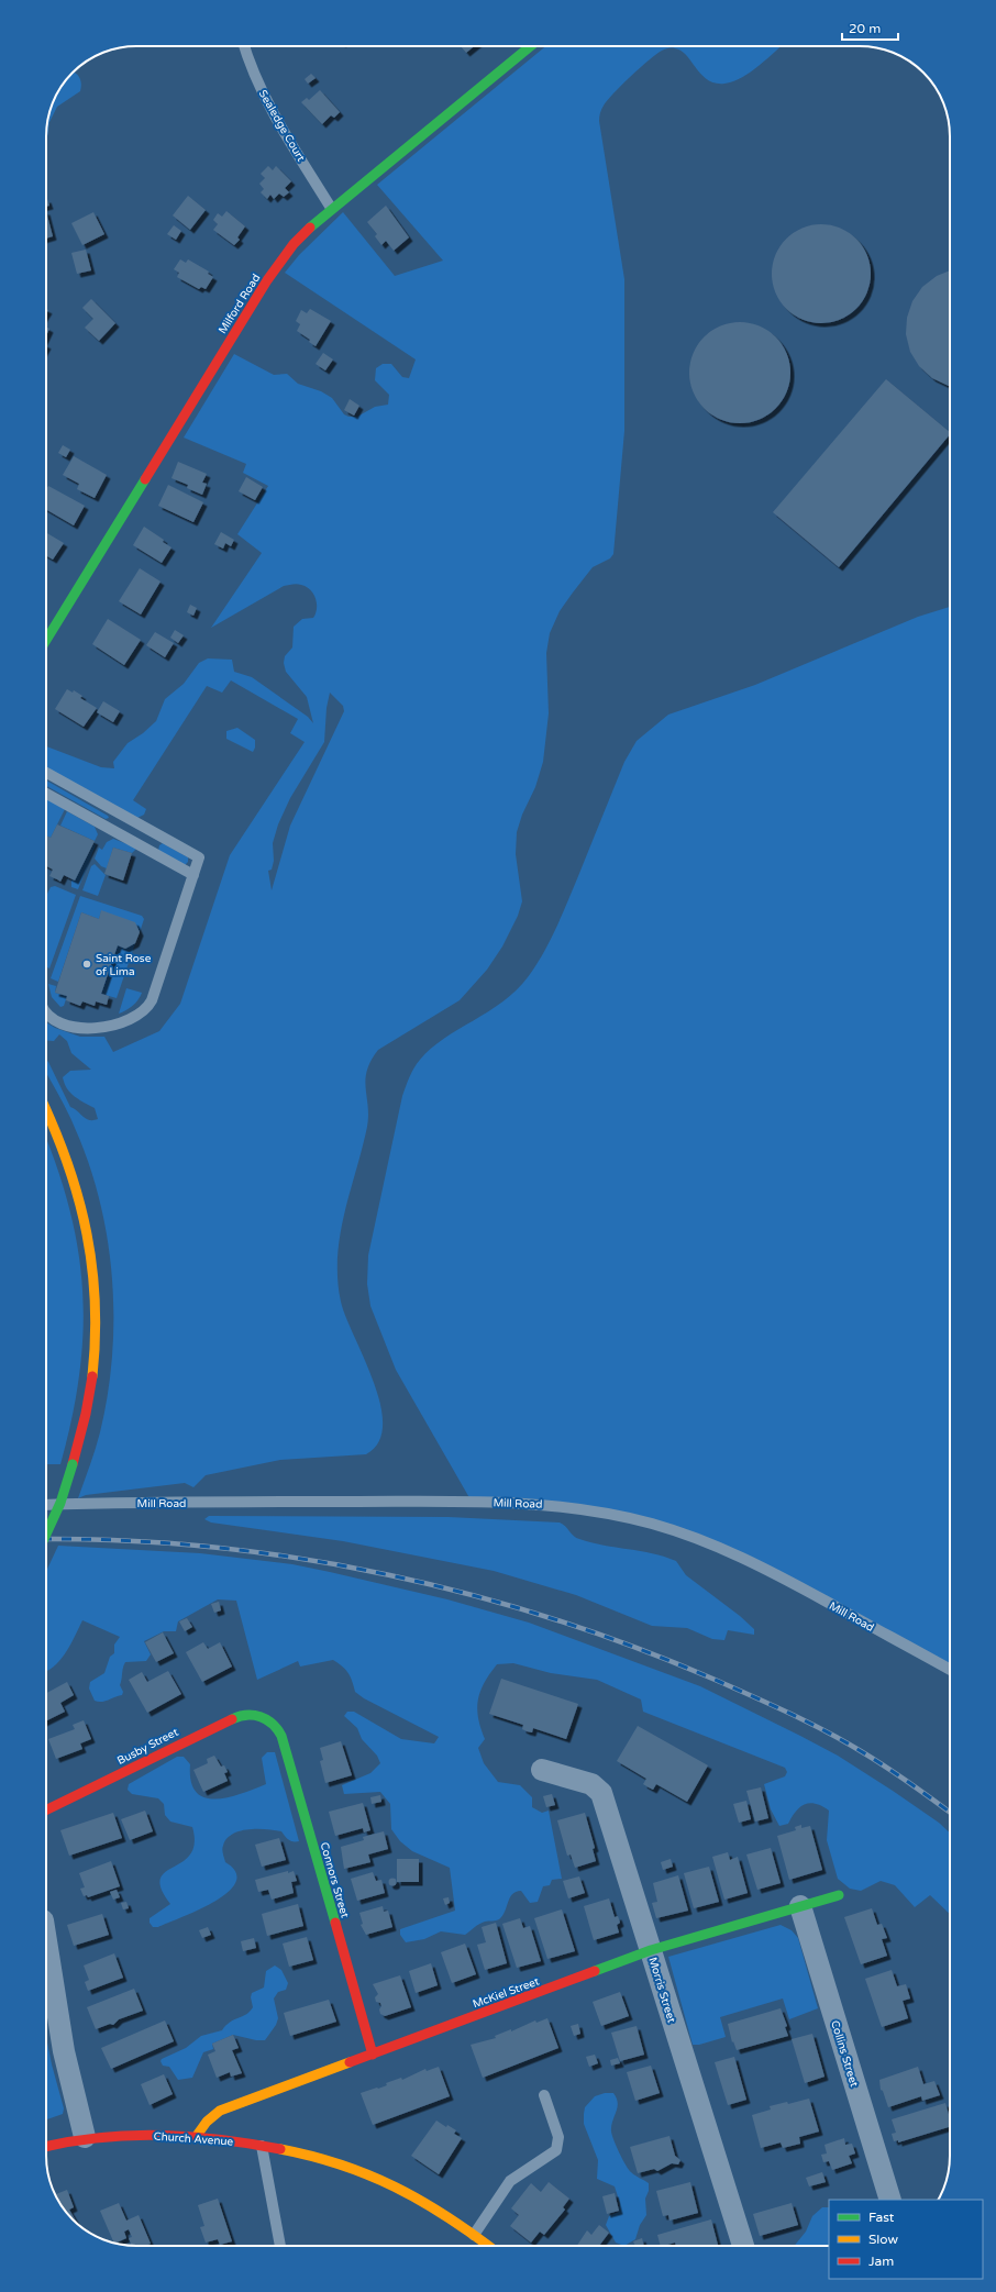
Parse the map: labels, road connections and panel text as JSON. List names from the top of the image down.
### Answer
{
  "streets": {
    "street": [
      "Milford Road",
      "Busby Street",
      "Connors Street",
      "Morris Street",
      "McKiel Street",
      "Collins Street",
      "Church Avenue"
    ],
    "lane": ["Sealedge Court", "Mill Road"]
  },
  "crossings": [
    ["Sealedge Court", "Milford Road"],
    ["Busby Street", "Connors Street"],
    ["Connors Street", "McKiel Street"],
    ["Morris Street", "McKiel Street"],
    ["McKiel Street", "Collins Street"],
    ["McKiel Street", "Church Avenue"]
  ],
  "places": ["Saint Rose of Lima"],
  "legend": ["Fast", "Slow", "Jam"],
  "scale_bar": "20 m"
}
